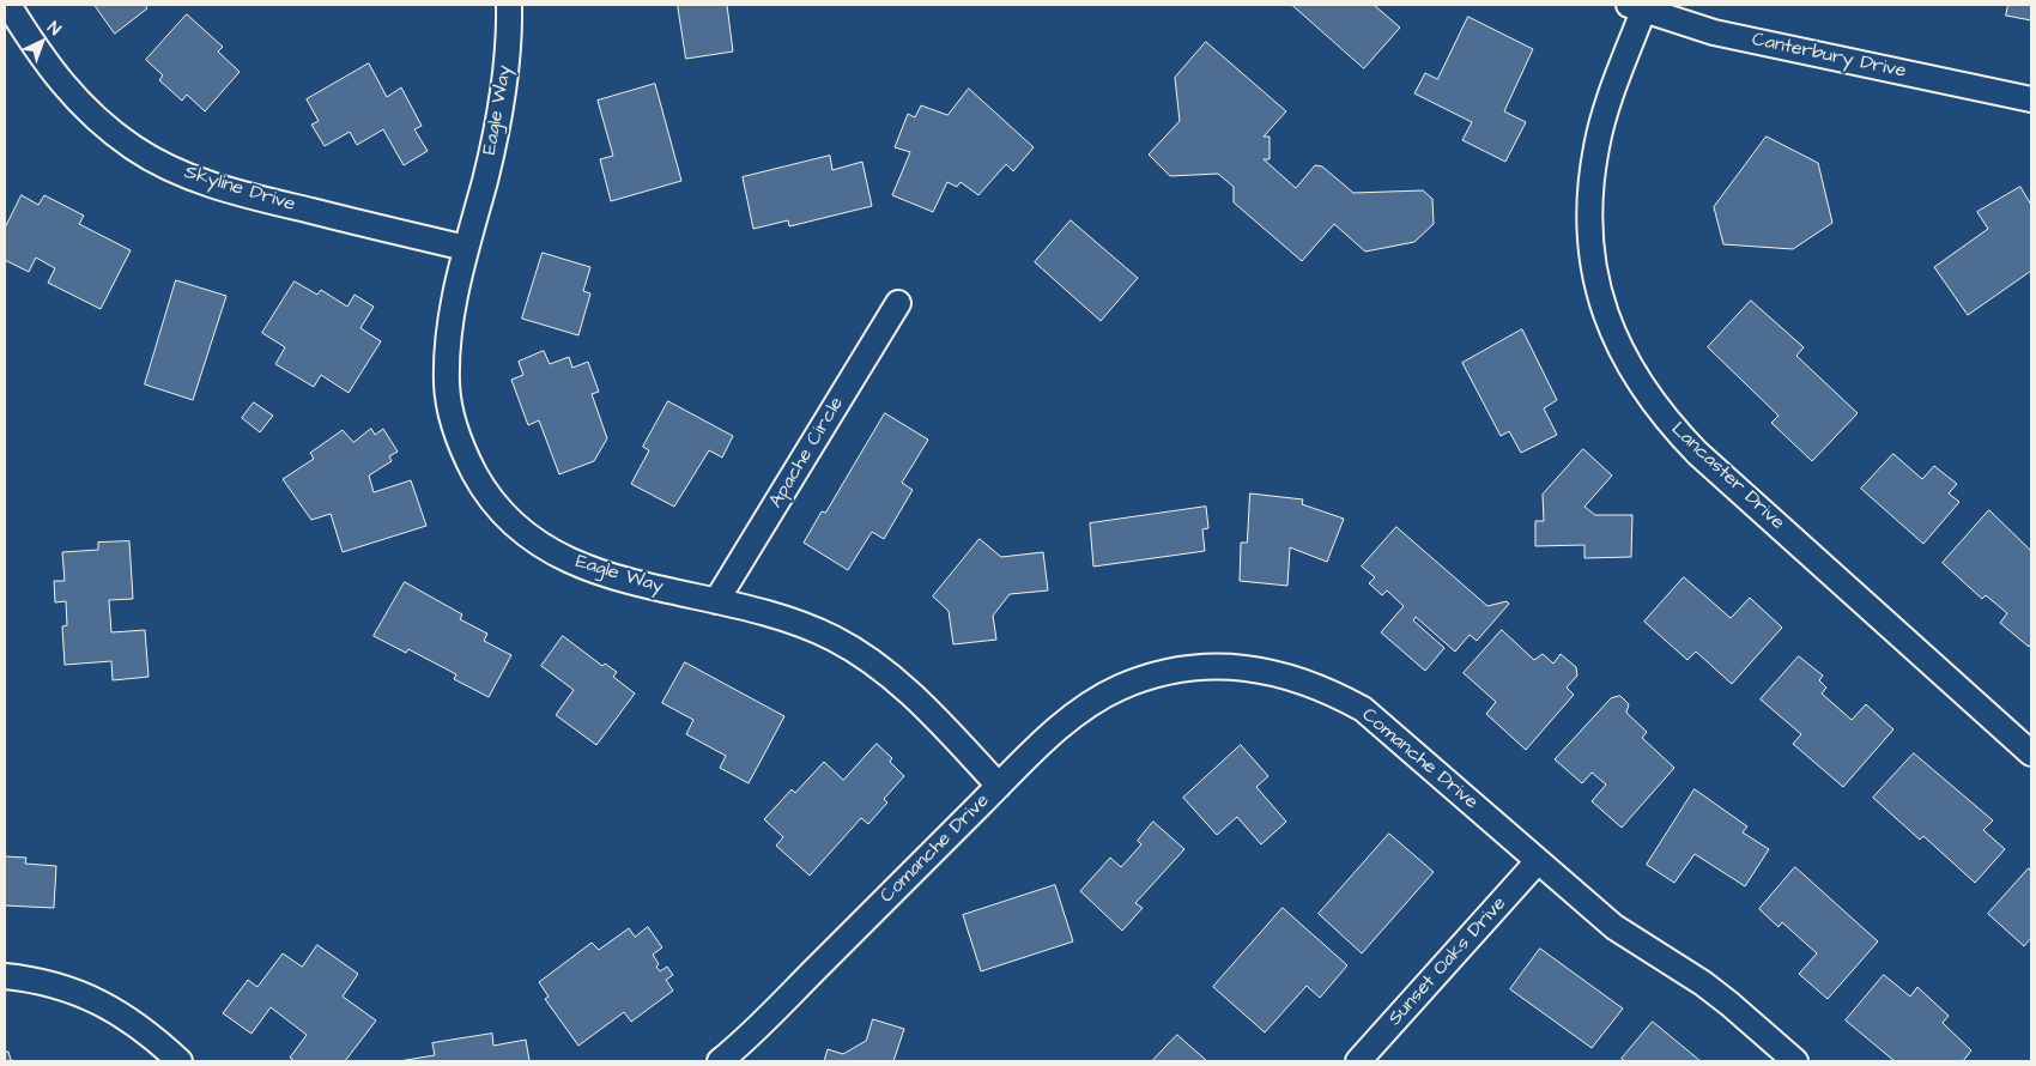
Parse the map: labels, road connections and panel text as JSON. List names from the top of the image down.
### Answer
{
  "streets": {
    "street": [
      "Canterbury Drive",
      "Eagle Way",
      "Skyline Drive",
      "Apache Circle",
      "Lancaster Drive",
      "Comanche Drive",
      "Sunset Oaks Drive"
    ]
  },
  "crossings": [
    ["Canterbury Drive", "Lancaster Drive"],
    ["Eagle Way", "Skyline Drive"],
    ["Eagle Way", "Apache Circle"],
    ["Eagle Way", "Comanche Drive"],
    ["Comanche Drive", "Sunset Oaks Drive"]
  ],
  "north": "top right"
}
